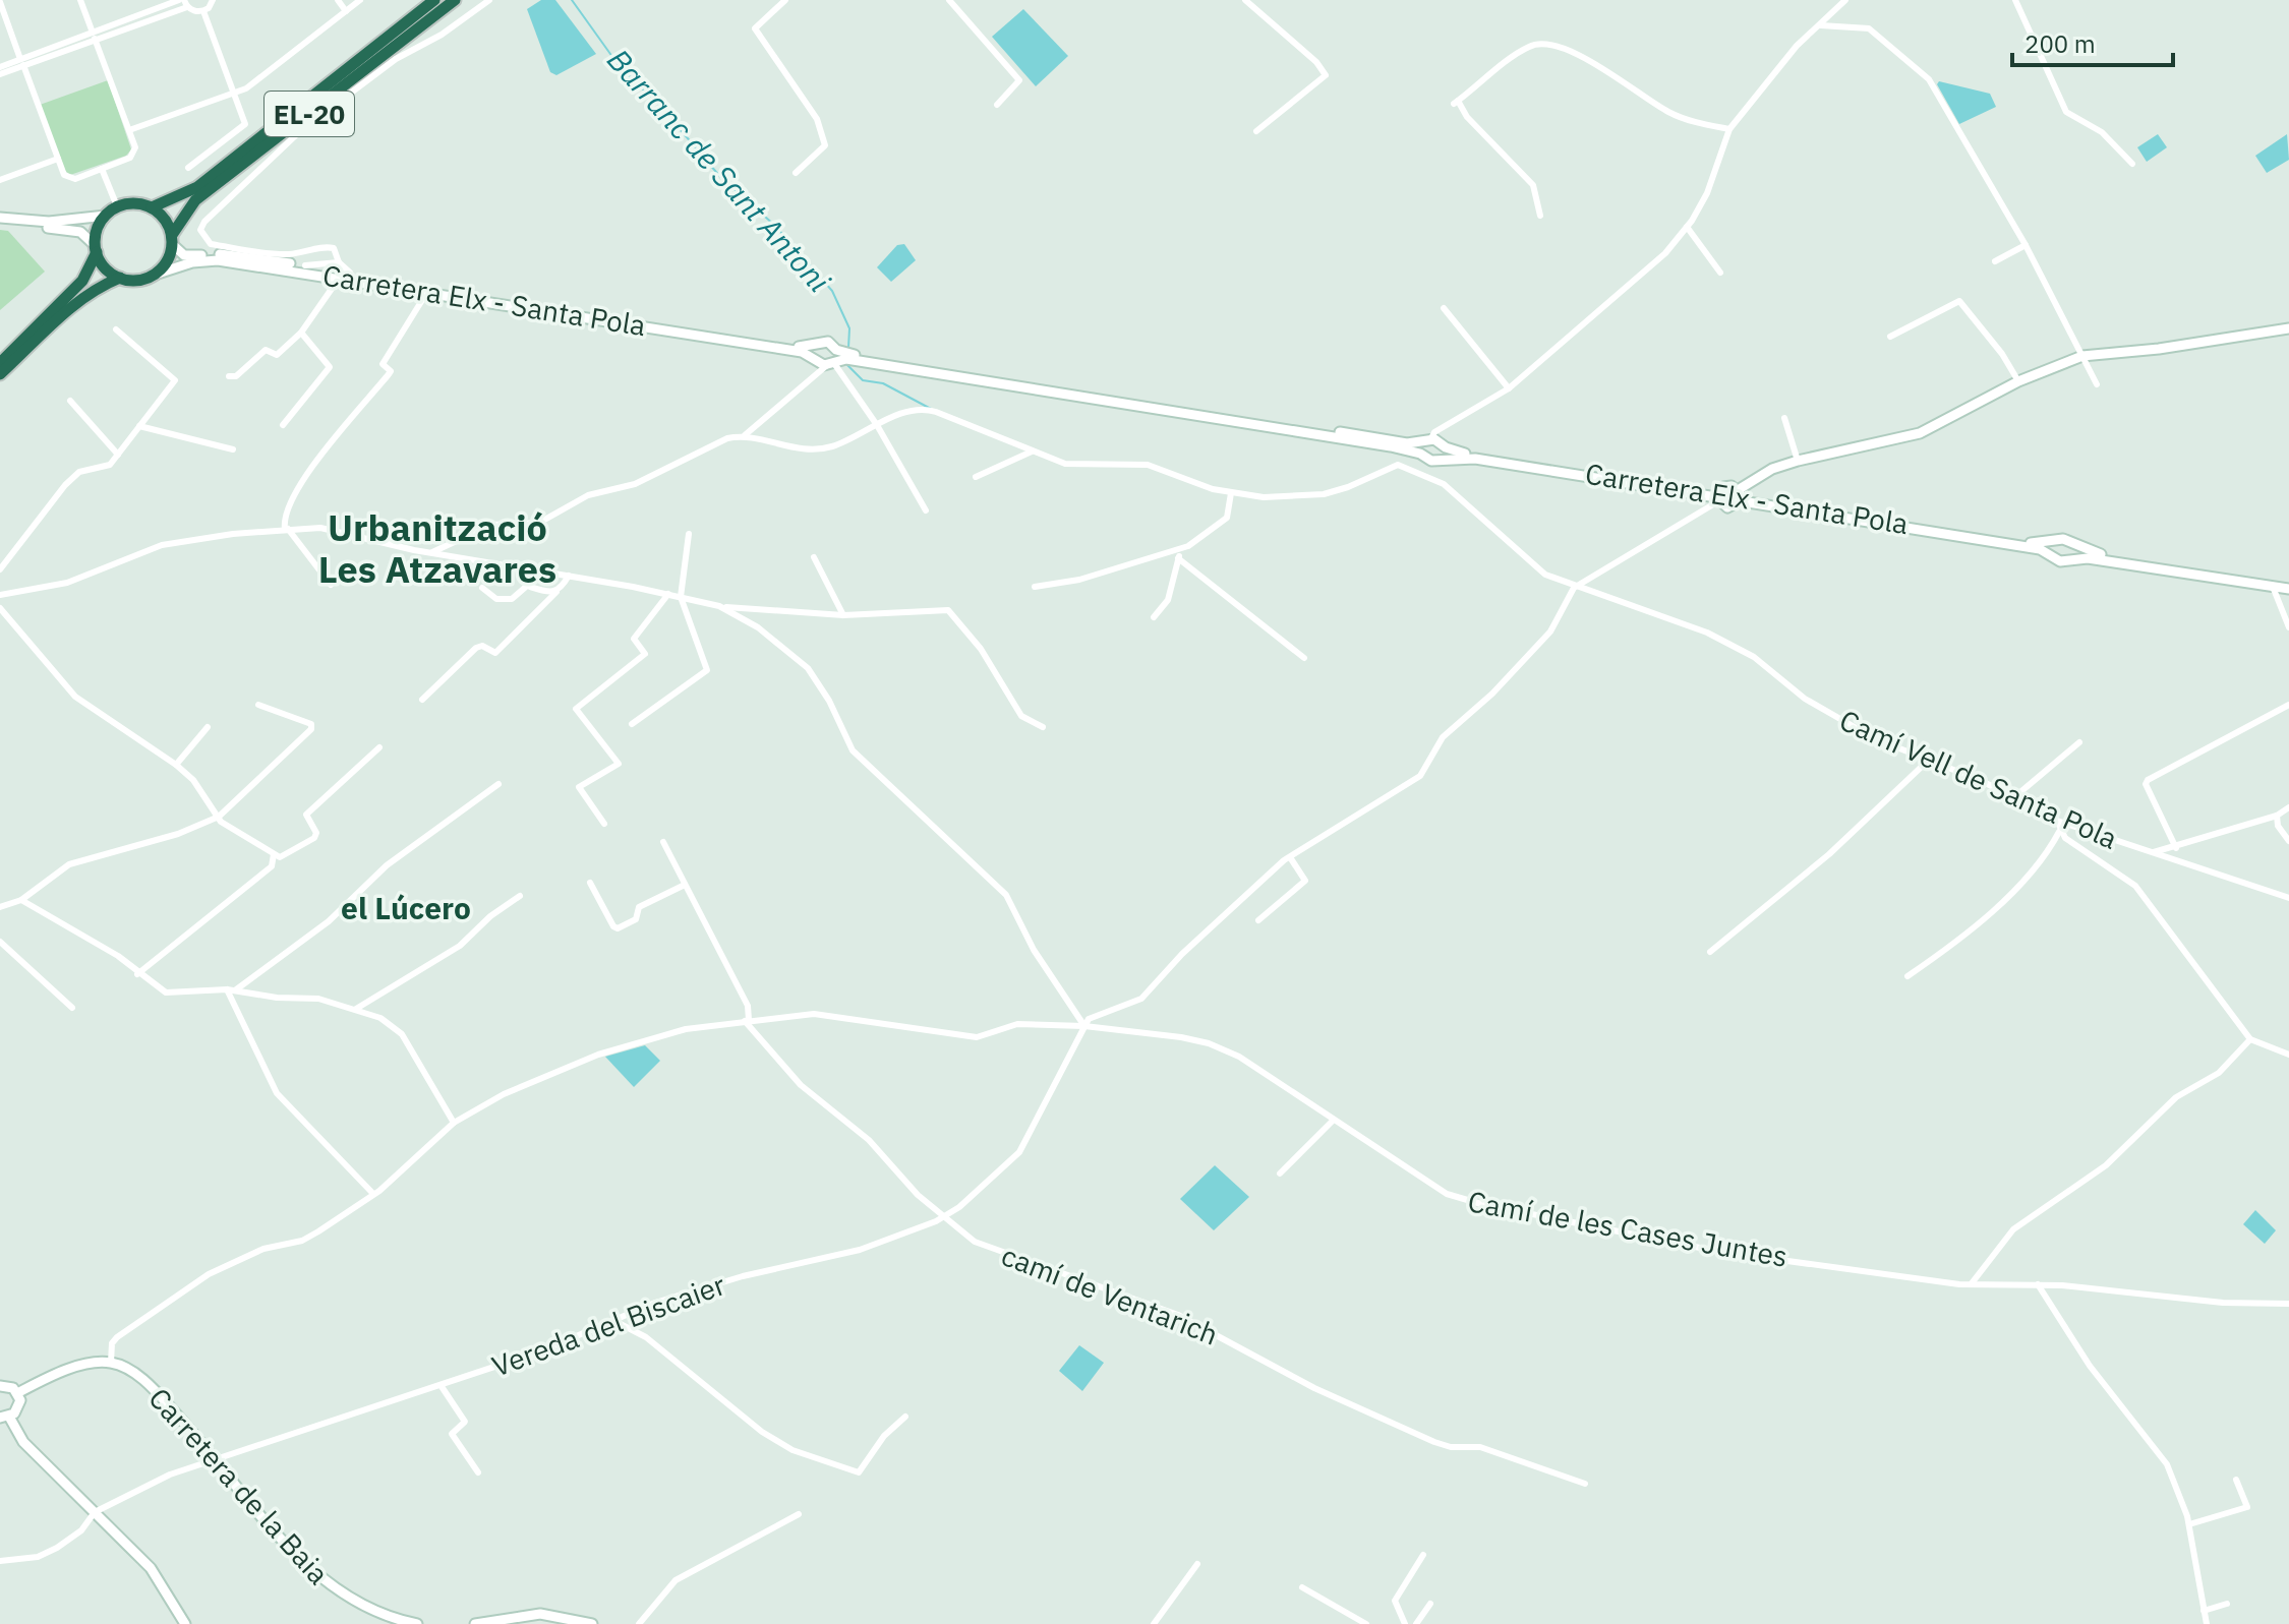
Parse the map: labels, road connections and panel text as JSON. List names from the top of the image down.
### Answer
{
  "streets": {
    "highway": ["EL-20"],
    "main road": ["Carretera Elx - Santa Pola", "Carretera de la Baia"],
    "street": [
      "Camí Vell de Santa Pola",
      "Camí de les Cases Juntes",
      "camí de Ventarich",
      "Vereda del Biscaier"
    ]
  },
  "crossings": [
    ["EL-20", "Carretera Elx - Santa Pola"],
    ["Camí de les Cases Juntes", "camí de Ventarich"],
    ["Camí de les Cases Juntes", "Vereda del Biscaier"],
    ["Camí de les Cases Juntes", "Carretera de la Baia"],
    ["camí de Ventarich", "Vereda del Biscaier"],
    ["Vereda del Biscaier", "Carretera de la Baia"]
  ],
  "districts": ["Urbanització Les Atzavares", "el Lúcero"],
  "water": ["Barranc de Sant Antoni"],
  "scale_bar": "200 m"
}
